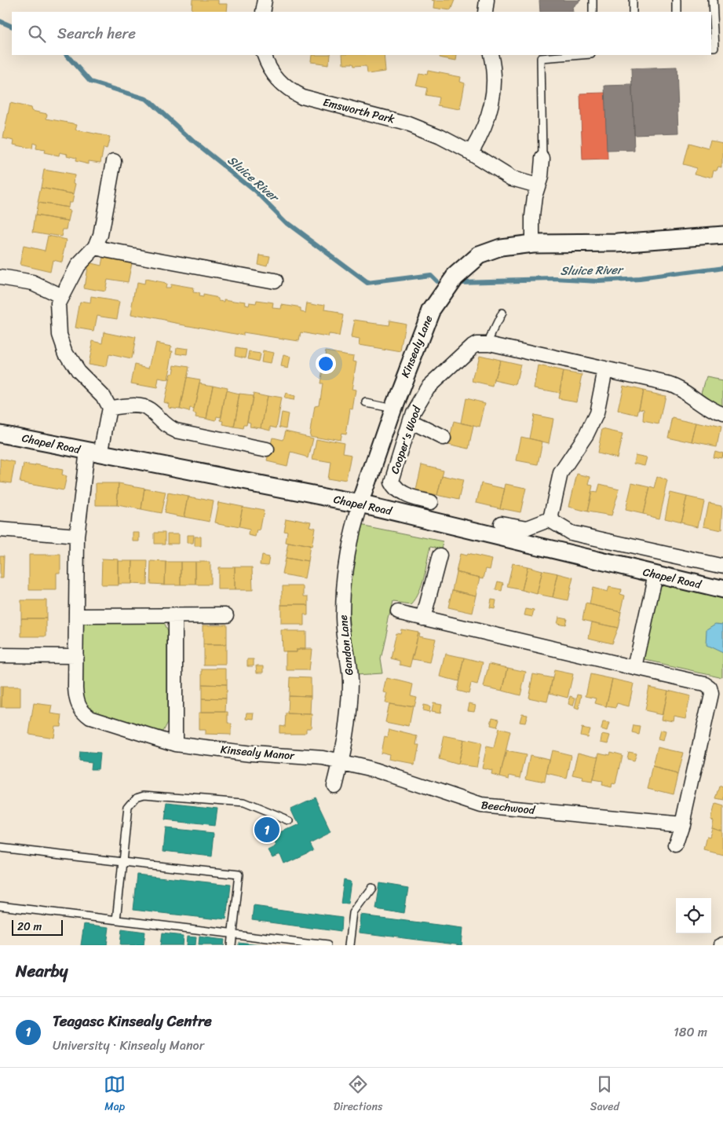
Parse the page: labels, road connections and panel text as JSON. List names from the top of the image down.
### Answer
{
  "streets": {
    "street": [
      "Emsworth Park",
      "Kinsealy Lane",
      "Cooper's Wood",
      "Chapel Road",
      "Gandon Lane",
      "Kinsealy Manor",
      "Beechwood"
    ]
  },
  "crossings": [
    ["Kinsealy Lane", "Chapel Road"],
    ["Kinsealy Lane", "Gandon Lane"],
    ["Chapel Road", "Gandon Lane"],
    ["Chapel Road", "Kinsealy Manor"],
    ["Gandon Lane", "Kinsealy Manor"],
    ["Gandon Lane", "Beechwood"],
    ["Kinsealy Manor", "Beechwood"]
  ],
  "water": ["Sluice River"],
  "scale_bar": "20 m",
  "page": {
    "search": "Search here",
    "pins": "1",
    "scale": "20 m",
    "heading": "Nearby",
    "list": [
      {
        "mark": "1",
        "name": "Teagasc Kinsealy Centre",
        "note": "University · Kinsealy Manor",
        "value": "180 m"
      }
    ],
    "nav": ["Map", "Directions", "Saved"]
  }
}
